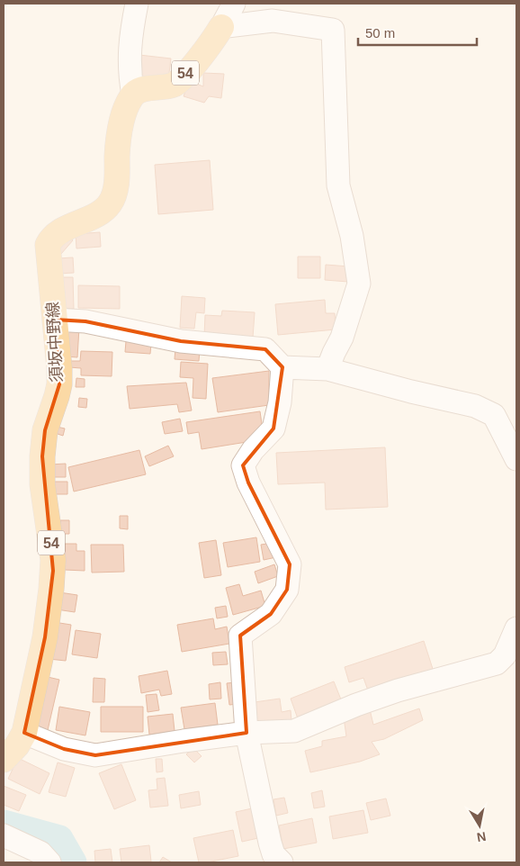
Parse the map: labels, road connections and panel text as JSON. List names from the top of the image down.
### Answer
{
  "streets": {
    "main road": ["54", "須坂中野線"]
  },
  "crossings": [
    ["54", "須坂中野線"]
  ],
  "scale_bar": "50 m",
  "north": "bottom"
}
